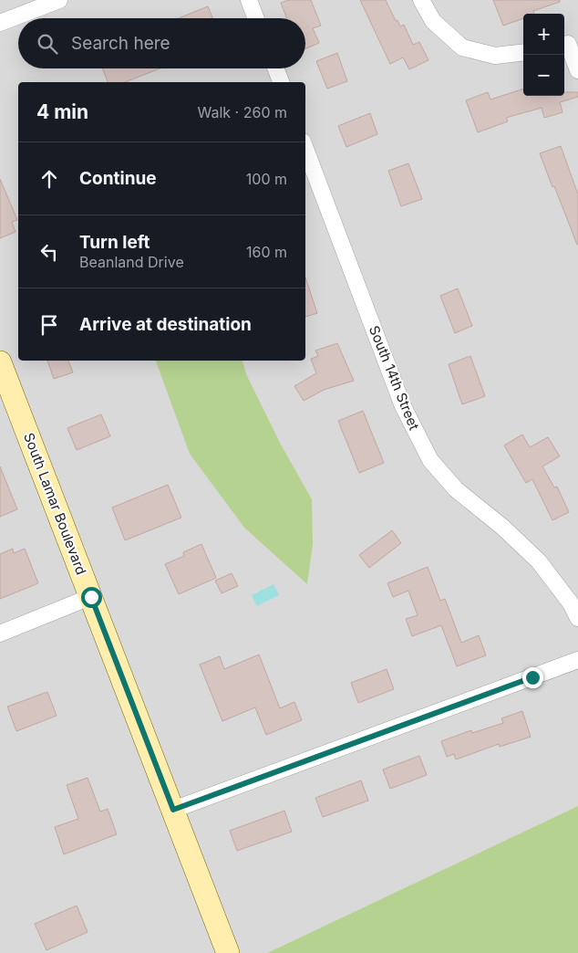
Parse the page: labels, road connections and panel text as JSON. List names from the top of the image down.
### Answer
{
  "streets": {
    "street": ["South 14th Street", "South Lamar Boulevard"]
  },
  "page": {
    "map_buttons": ["+", "−"],
    "search": "Search here",
    "heading": ["4 min", "Walk · 260 m"],
    "list": [
      ["Continue", "100 m"],
      ["Turn left", "Beanland Drive", "160 m"],
      "Arrive at destination"
    ]
  }
}
